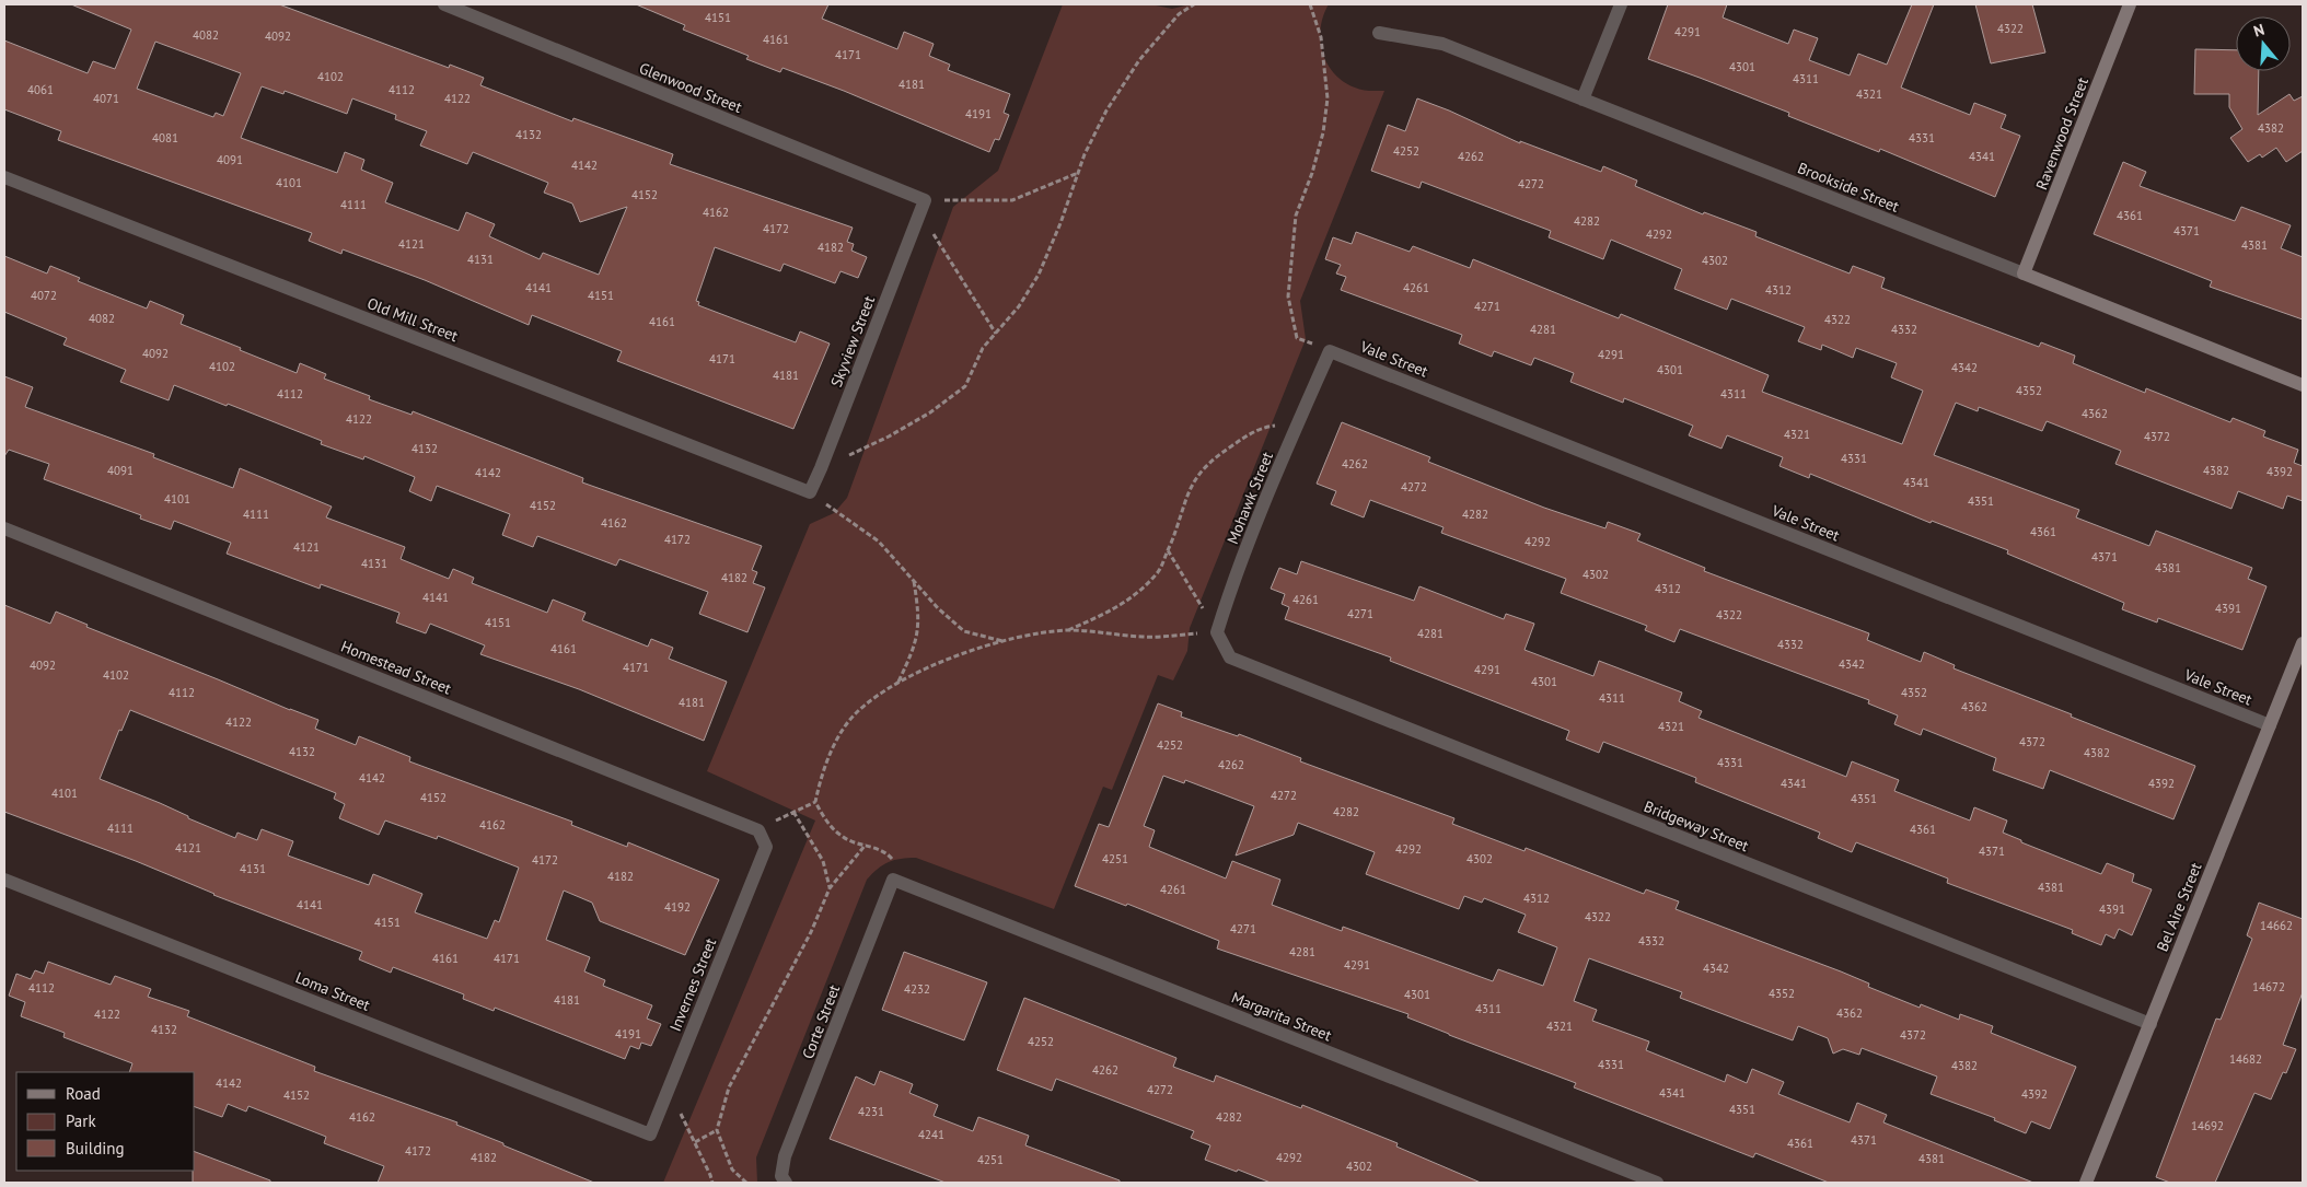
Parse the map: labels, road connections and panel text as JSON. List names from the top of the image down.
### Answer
{
  "streets": {
    "street": [
      "Glenwood Street",
      "Ravenwood Street",
      "Brookside Street",
      "Old Mill Street",
      "Skyview Street",
      "Vale Street",
      "Mohawk Street",
      "Homestead Street",
      "Bridgeway Street",
      "Bel Aire Street",
      "Invernes Street",
      "Loma Street",
      "Margarita Street",
      "Corte Street"
    ]
  },
  "crossings": [
    ["Glenwood Street", "Skyview Street"],
    ["Ravenwood Street", "Brookside Street"],
    ["Old Mill Street", "Skyview Street"],
    ["Vale Street", "Mohawk Street"],
    ["Vale Street", "Bel Aire Street"],
    ["Mohawk Street", "Bridgeway Street"],
    ["Homestead Street", "Invernes Street"],
    ["Bridgeway Street", "Bel Aire Street"],
    ["Invernes Street", "Loma Street"],
    ["Margarita Street", "Corte Street"]
  ],
  "house_numbers": [
    "4151",
    "4322",
    "4291",
    "4082",
    "4092",
    "4161",
    "4171",
    "4301",
    "4102",
    "4311",
    "4181",
    "4061",
    "4112",
    "4321",
    "4071",
    "4122",
    "4191",
    "4382",
    "4132",
    "4081",
    "4331",
    "4252",
    "4262",
    "4341",
    "4091",
    "4142",
    "4101",
    "4272",
    "4152",
    "4111",
    "4162",
    "4361",
    "4282",
    "4172",
    "4371",
    "4292",
    "4121",
    "4381",
    "4182",
    "4131",
    "4302",
    "4141",
    "4261",
    "4312",
    "4072",
    "4151",
    "4271",
    "4082",
    "4322",
    "4161",
    "4281",
    "4332",
    "4092",
    "4291",
    "4171",
    "4102",
    "4342",
    "4301",
    "4181",
    "4352",
    "4112",
    "4311",
    "4362",
    "4122",
    "4321",
    "4372",
    "4132",
    "4331",
    "4262",
    "4091",
    "4382",
    "4392",
    "4142",
    "4341",
    "4272",
    "4101",
    "4351",
    "4152",
    "4111",
    "4282",
    "4162",
    "4361",
    "4172",
    "4292",
    "4121",
    "4371",
    "4131",
    "4381",
    "4302",
    "4182",
    "4312",
    "4141",
    "4261",
    "4391",
    "4271",
    "4322",
    "4151",
    "4281",
    "4332",
    "4161",
    "4342",
    "4092",
    "4171",
    "4291",
    "4102",
    "4301",
    "4112",
    "4352",
    "4311",
    "4181",
    "4362",
    "4122",
    "4321",
    "4372",
    "4252",
    "4132",
    "4382",
    "4331",
    "4262",
    "4142",
    "4341",
    "4392",
    "4101",
    "4272",
    "4152",
    "4351",
    "4282",
    "4162",
    "4111",
    "4361",
    "4121",
    "4292",
    "4371",
    "4251",
    "4302",
    "4172",
    "4131",
    "4182",
    "4381",
    "4261",
    "4312",
    "4141",
    "4192",
    "4391",
    "4322",
    "4151",
    "14662",
    "4271",
    "4332",
    "4281",
    "4161",
    "4171",
    "4291",
    "4342",
    "14672",
    "4112",
    "4232",
    "4352",
    "4301",
    "4181",
    "4311",
    "4362",
    "4122",
    "4321",
    "4132",
    "4191",
    "4372",
    "4252",
    "14682",
    "4331",
    "4382",
    "4262",
    "4142",
    "4272",
    "4341",
    "4392",
    "4152",
    "4351",
    "4231",
    "4162",
    "4282",
    "14692",
    "4241",
    "4371",
    "4361",
    "4172",
    "4182",
    "4292",
    "4381",
    "4251",
    "4302"
  ],
  "legend": ["Road", "Park", "Building"],
  "north": "top"
}
